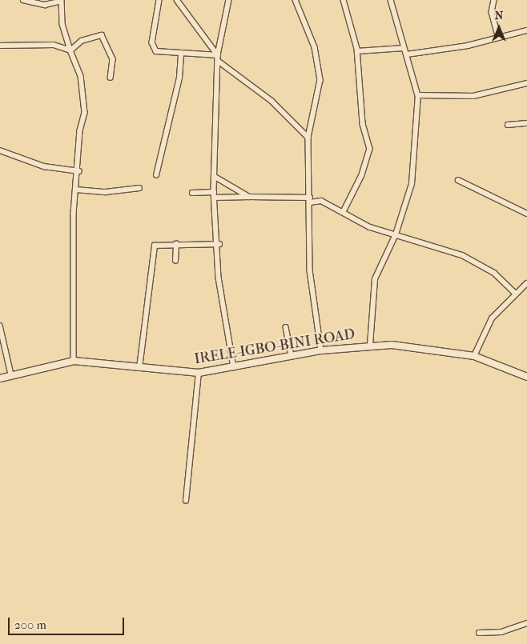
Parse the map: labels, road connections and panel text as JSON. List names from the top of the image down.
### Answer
{
  "streets": {
    "street": ["IRELE-IGBO-BINI ROAD"]
  },
  "scale_bar": "200 m",
  "north": "top"
}
